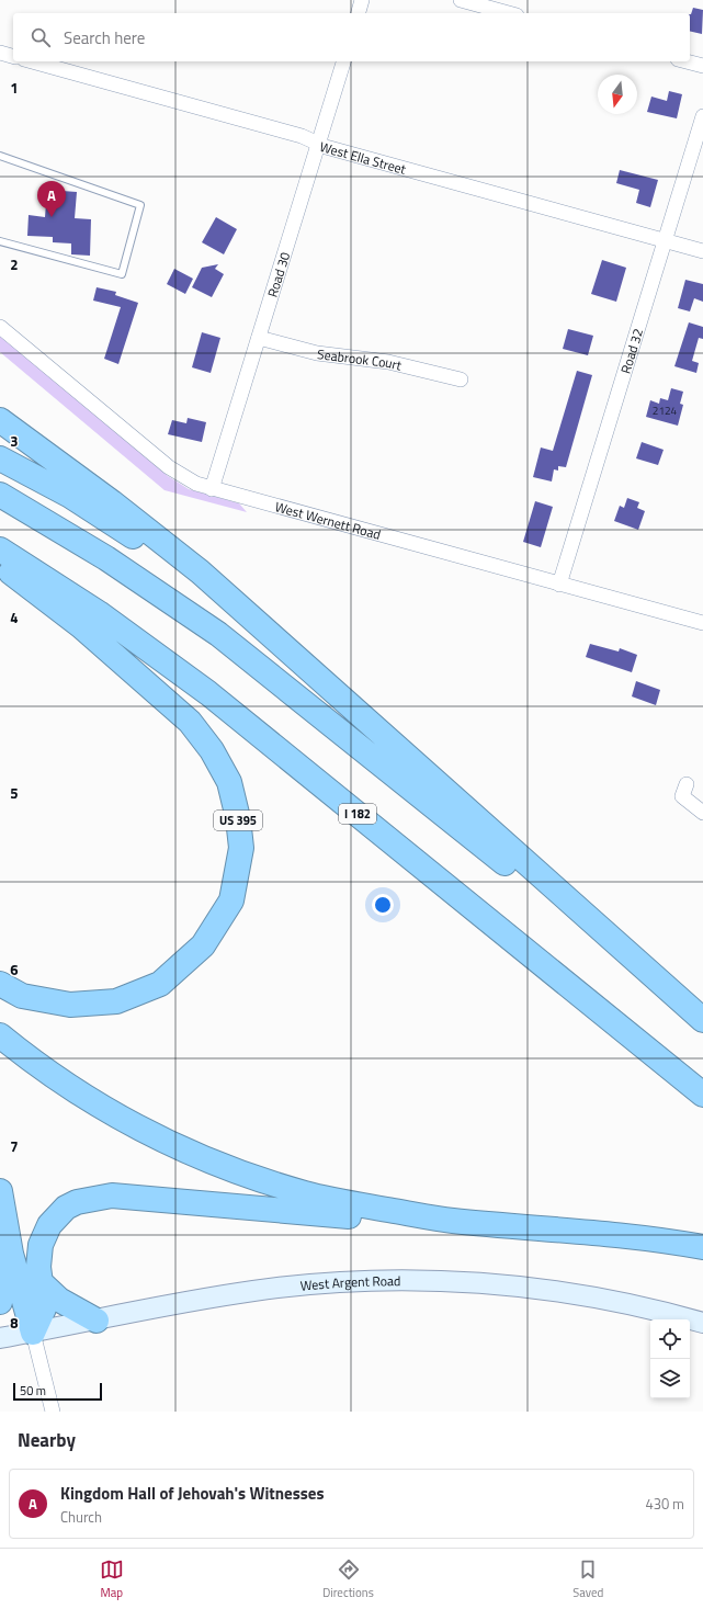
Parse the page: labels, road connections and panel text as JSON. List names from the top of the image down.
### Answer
{
  "streets": {
    "highway": ["I 182", "US 395"],
    "main road": ["West Argent Road"],
    "street": [
      "West Ella Street",
      "Road 30",
      "Road 32",
      "Seabrook Court",
      "West Wernett Road"
    ]
  },
  "crossings": [
    ["West Ella Street", "Road 30"],
    ["West Ella Street", "Road 32"],
    ["Road 30", "Seabrook Court"],
    ["Road 30", "West Wernett Road"],
    ["Road 32", "West Wernett Road"]
  ],
  "house_numbers": ["2124"],
  "scale_bar": "50 m",
  "north": "bottom",
  "page": {
    "search": "Search here",
    "pins": "A",
    "scale": "50 m",
    "heading": "Nearby",
    "list": [
      {
        "mark": "A",
        "name": "Kingdom Hall of Jehovah's Witnesses",
        "note": "Church",
        "value": "430 m"
      }
    ],
    "nav": ["Map", "Directions", "Saved"]
  },
  "grid": {
    "rows": [
      "1",
      "2",
      "3",
      "4",
      "5",
      "6",
      "7",
      "8"
    ]
  }
}
